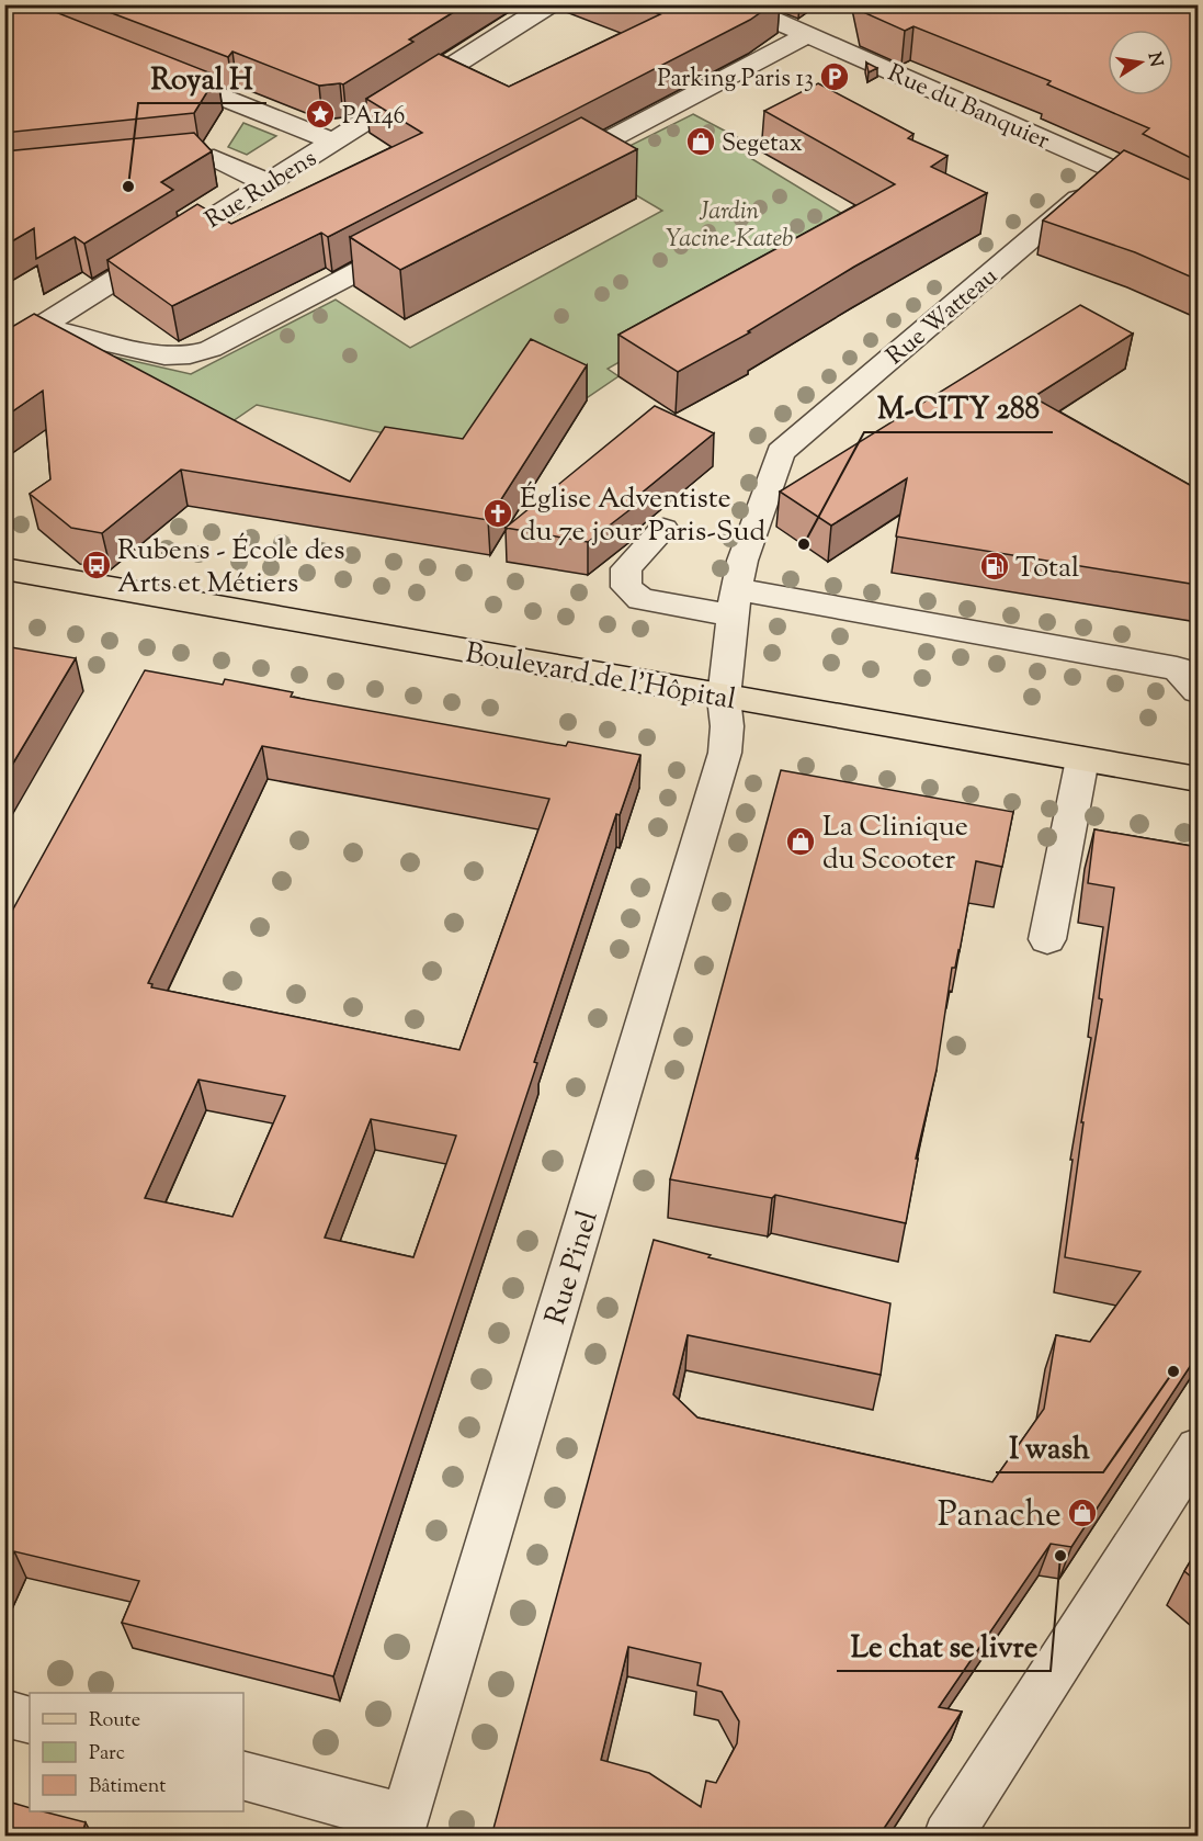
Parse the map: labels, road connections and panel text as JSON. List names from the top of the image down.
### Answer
{
  "streets": {
    "main road": ["Boulevard de l'Hôpital"],
    "street": [
      "Rue du Banquier",
      "Rue Rubens",
      "Rue Watteau",
      "Rue Pinel"
    ]
  },
  "crossings": [
    ["Rue du Banquier", "Rue Watteau"],
    ["Rue Watteau", "Boulevard de l'Hôpital"],
    ["Rue Watteau", "Rue Pinel"],
    ["Boulevard de l'Hôpital", "Rue Pinel"]
  ],
  "parks": ["Jardin Yacine-Kateb"],
  "places": {
    "parking": ["Parking Paris 13"],
    "place": ["PA146"],
    "shop": ["Segetax", "La Clinique du Scooter", "Panache"],
    "other": [
      "Royal H",
      "M-CITY 288",
      "I wash",
      "Le chat se livre"
    ],
    "church": ["Église Adventiste du 7e jour Paris-Sud"],
    "bus stop": ["Rubens - École des Arts et Métiers"],
    "fuel station": ["Total"]
  },
  "legend": ["Route", "Parc", "Bâtiment"],
  "north": "right"
}
